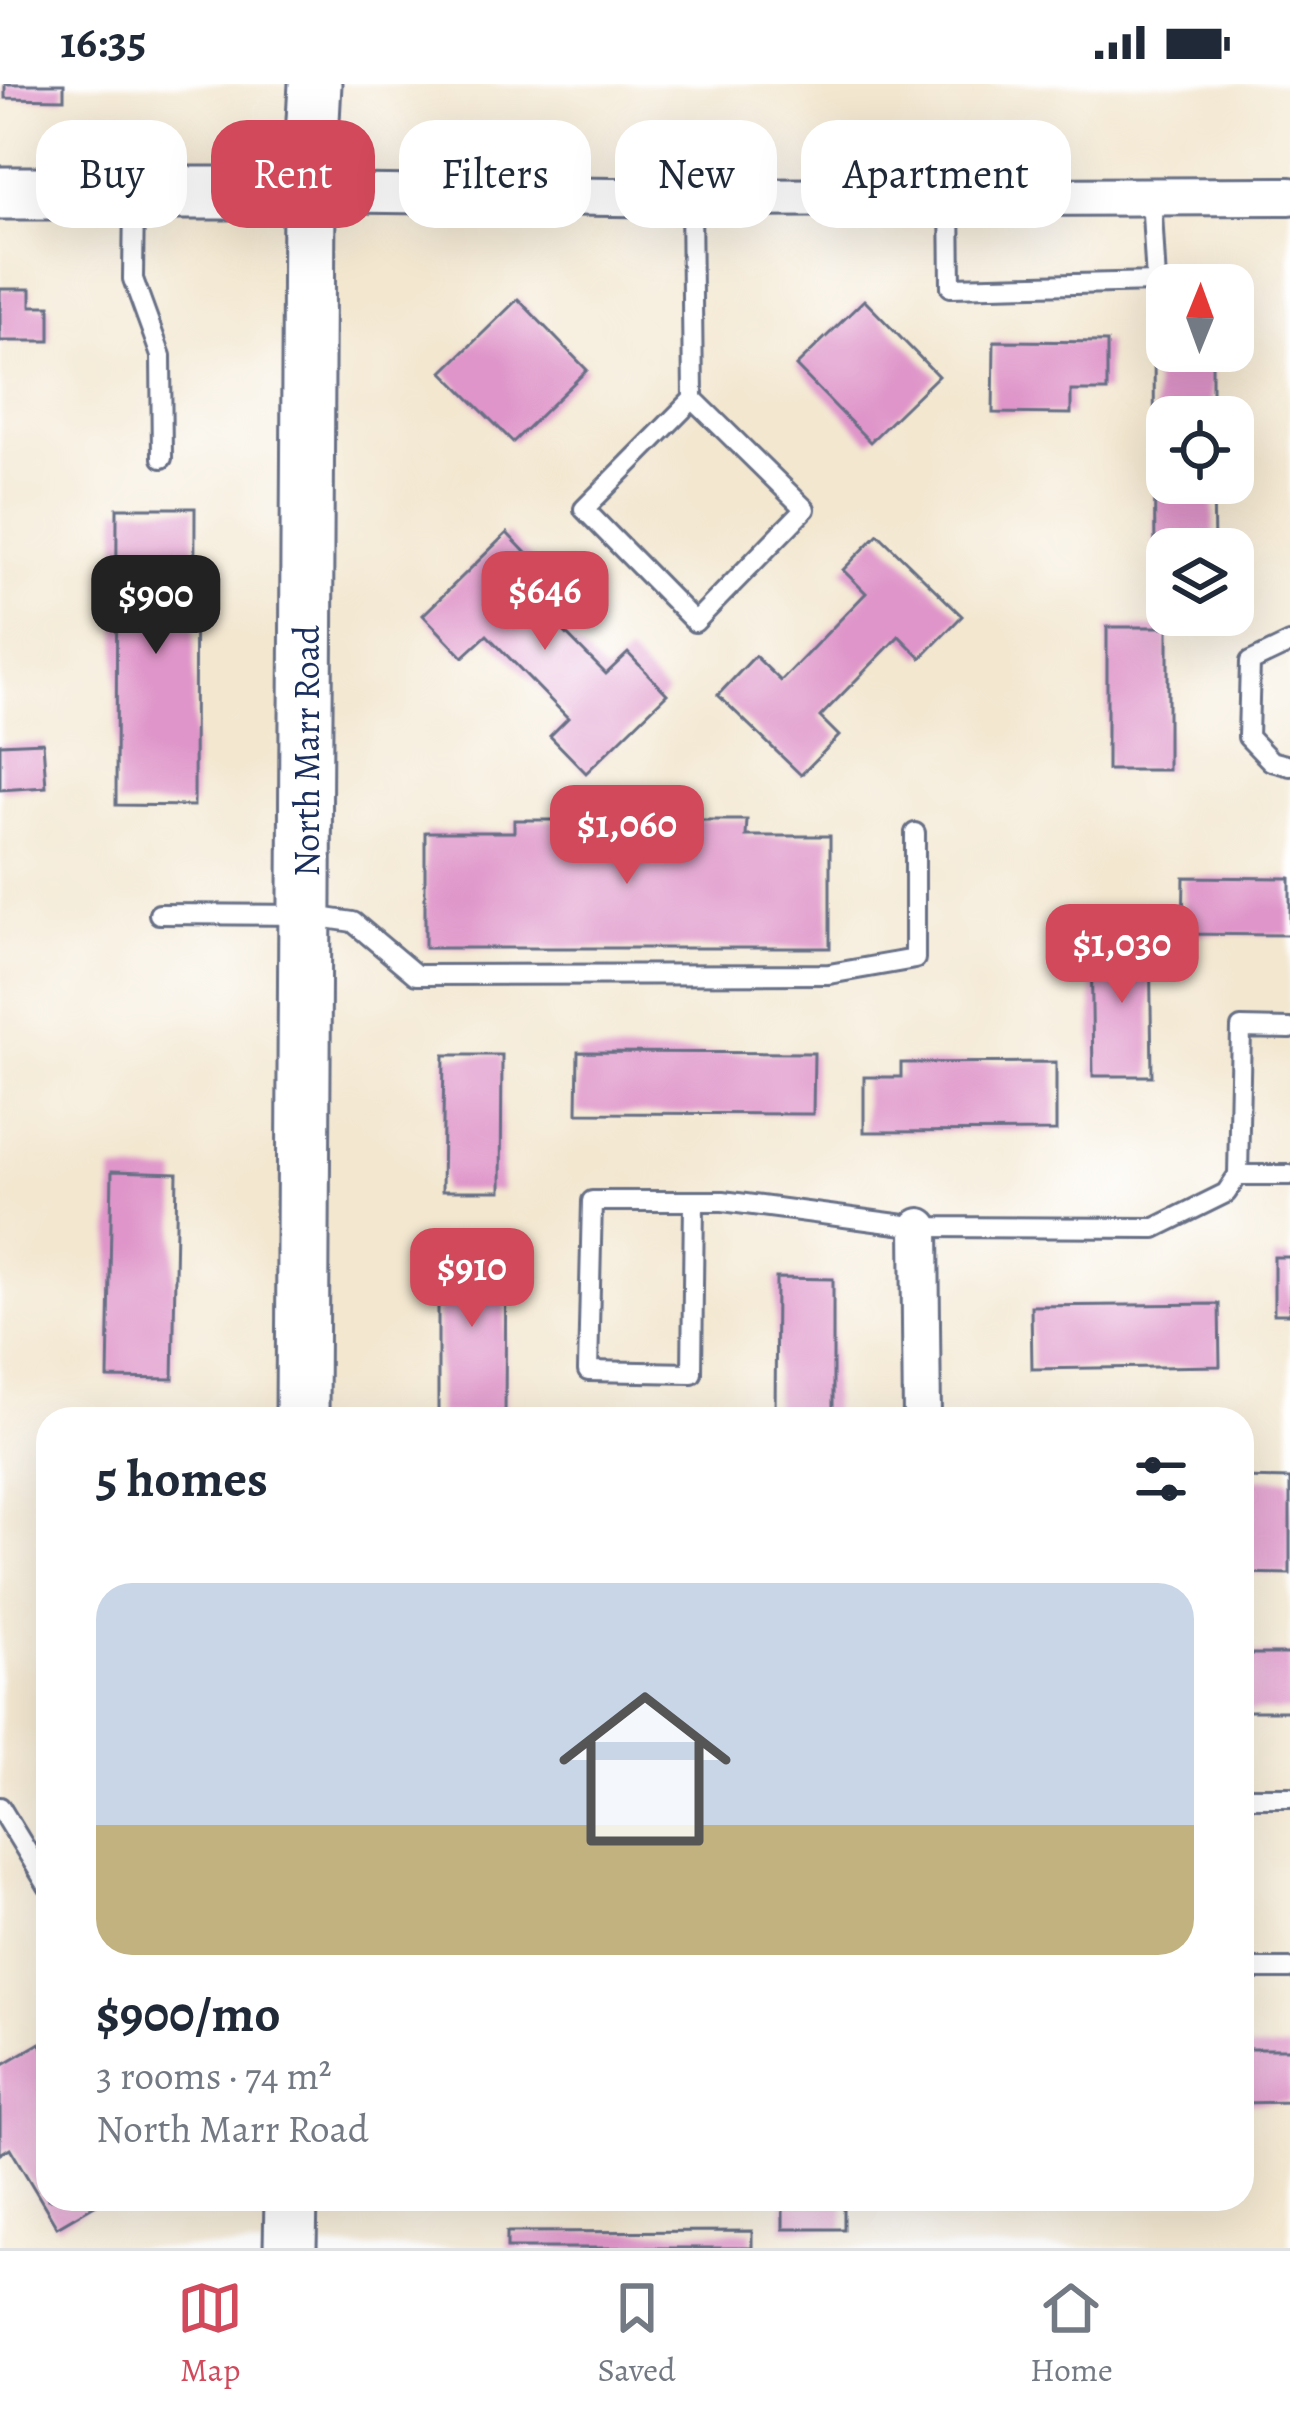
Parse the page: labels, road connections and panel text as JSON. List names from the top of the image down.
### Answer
{
  "streets": {
    "street": ["North Marr Road"]
  },
  "north": "top",
  "page": {
    "status": "16:35",
    "chip": [
      "Buy",
      "Rent",
      "Filters",
      "New",
      "Apartment"
    ],
    "price": [
      "$646",
      "$900",
      "$1,060",
      "$1,030",
      "$910"
    ],
    "heading": "5 homes",
    "list": [
      {
        "name": "$900/mo",
        "note": "3 rooms · 74 m² · North Marr Road"
      }
    ],
    "tabs": ["Map", "Saved", "Home"]
  }
}
